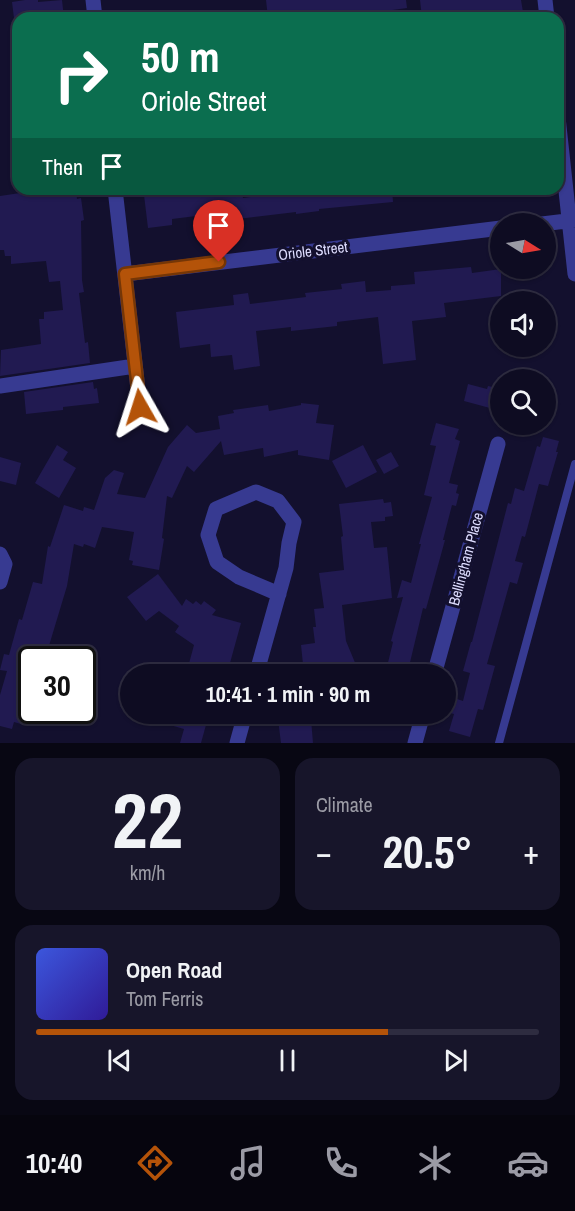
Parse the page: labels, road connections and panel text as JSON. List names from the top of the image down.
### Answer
{
  "streets": {
    "street": ["Oriole Street", "Bellingham Place"]
  },
  "north": "right",
  "page": {
    "turn": ["50 m", "Oriole Street"],
    "then": "Then",
    "limit": "30",
    "trip": "10:41 · 1 min · 90 m",
    "tile": [
      ["22", "km/h"],
      "Climate"
    ],
    "heat": ["−", "20.5°", "+"],
    "song": ["Open Road", "Tom Ferris"],
    "tabs": "10:40"
  }
}
